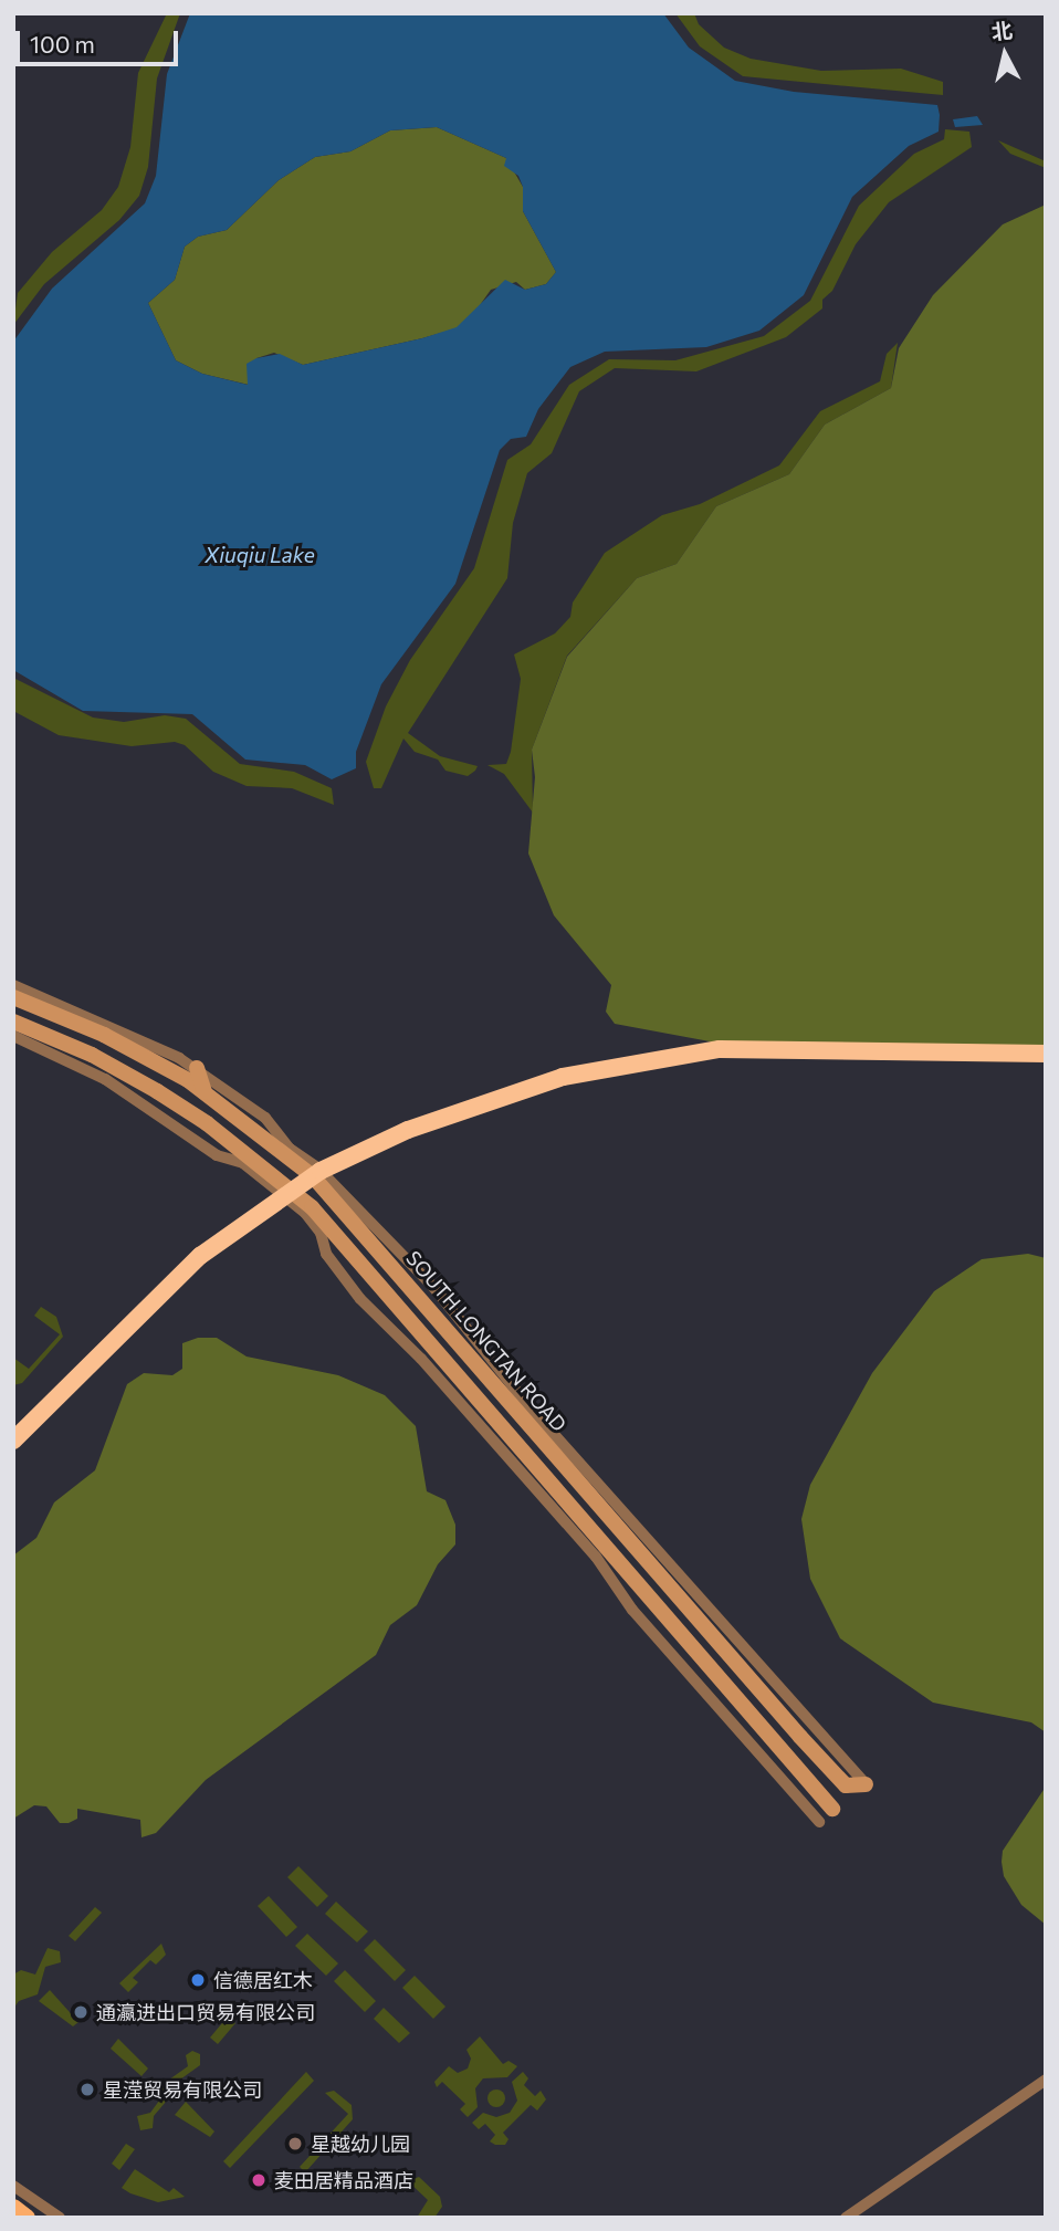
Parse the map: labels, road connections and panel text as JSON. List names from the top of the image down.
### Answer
{
  "streets": {
    "main road": ["SOUTH LONGTAN ROAD"]
  },
  "water": ["Xiuqiu Lake"],
  "places": [
    "信德居红木",
    "通瀛进出口贸易有限公司",
    "星滢贸易有限公司",
    "星越幼儿园",
    "麦田居精品酒店"
  ],
  "scale_bar": "100 m",
  "north": "top"
}
